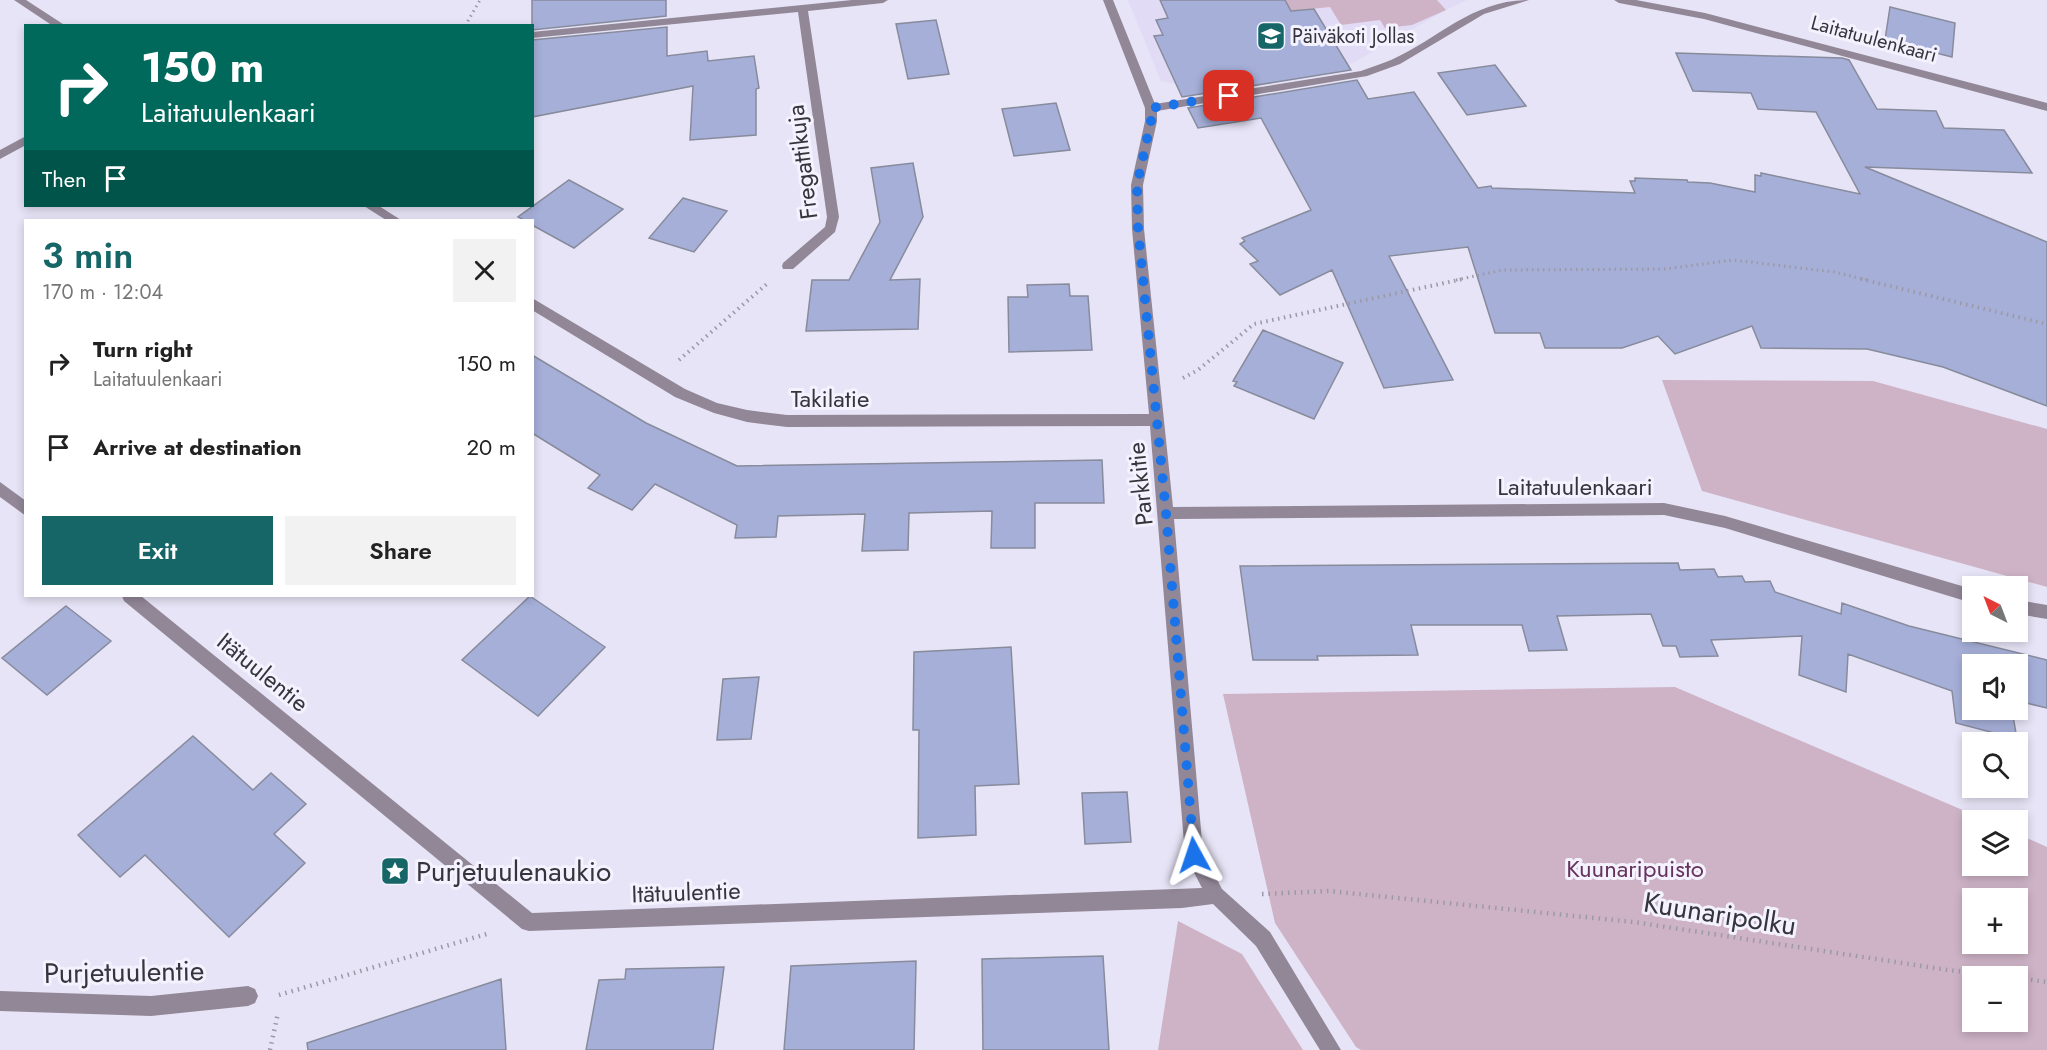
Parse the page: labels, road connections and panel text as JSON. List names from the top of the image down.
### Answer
{
  "streets": {
    "street": [
      "Laitatuulenkaari",
      "Fregattikuja",
      "Takilatie",
      "Parkkitie",
      "Itätuulentie",
      "Purjetuulentie"
    ],
    "path": ["Kuunaripolku"]
  },
  "crossings": [
    ["Laitatuulenkaari", "Parkkitie"],
    ["Takilatie", "Parkkitie"],
    ["Parkkitie", "Itätuulentie"],
    ["Parkkitie", "Kuunaripolku"],
    ["Itätuulentie", "Kuunaripolku"]
  ],
  "parks": ["Kuunaripuisto"],
  "places": {
    "school or university": ["Päiväkoti Jollas"],
    "place": ["Purjetuulenaukio"]
  },
  "north": "top left",
  "page": {
    "turn": ["150 m", "Laitatuulenkaari"],
    "then": "Then",
    "heading": ["3 min", "170 m · 12:04"],
    "list": [
      {
        "name": "Turn right",
        "note": "Laitatuulenkaari",
        "value": "150 m"
      },
      {
        "name": "Arrive at destination",
        "value": "20 m"
      }
    ],
    "buttons": ["Exit", "Share"],
    "map_buttons": ["+", "−"]
  }
}
